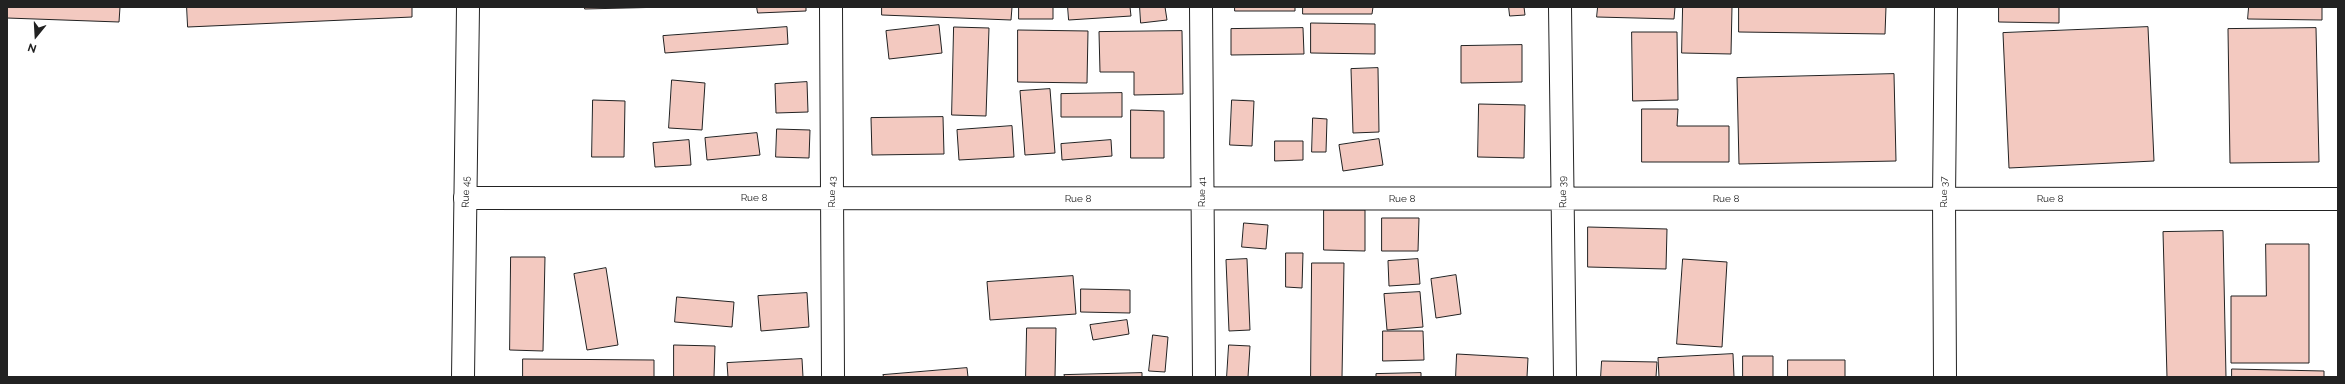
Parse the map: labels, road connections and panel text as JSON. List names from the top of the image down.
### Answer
{
  "streets": {
    "street": [
      "Rue 45",
      "Rue 43",
      "Rue 41",
      "Rue 39",
      "Rue 37",
      "Rue 8"
    ]
  },
  "crossings": [
    ["Rue 45", "Rue 8"],
    ["Rue 43", "Rue 8"],
    ["Rue 41", "Rue 8"],
    ["Rue 39", "Rue 8"],
    ["Rue 37", "Rue 8"]
  ],
  "north": "bottom"
}
